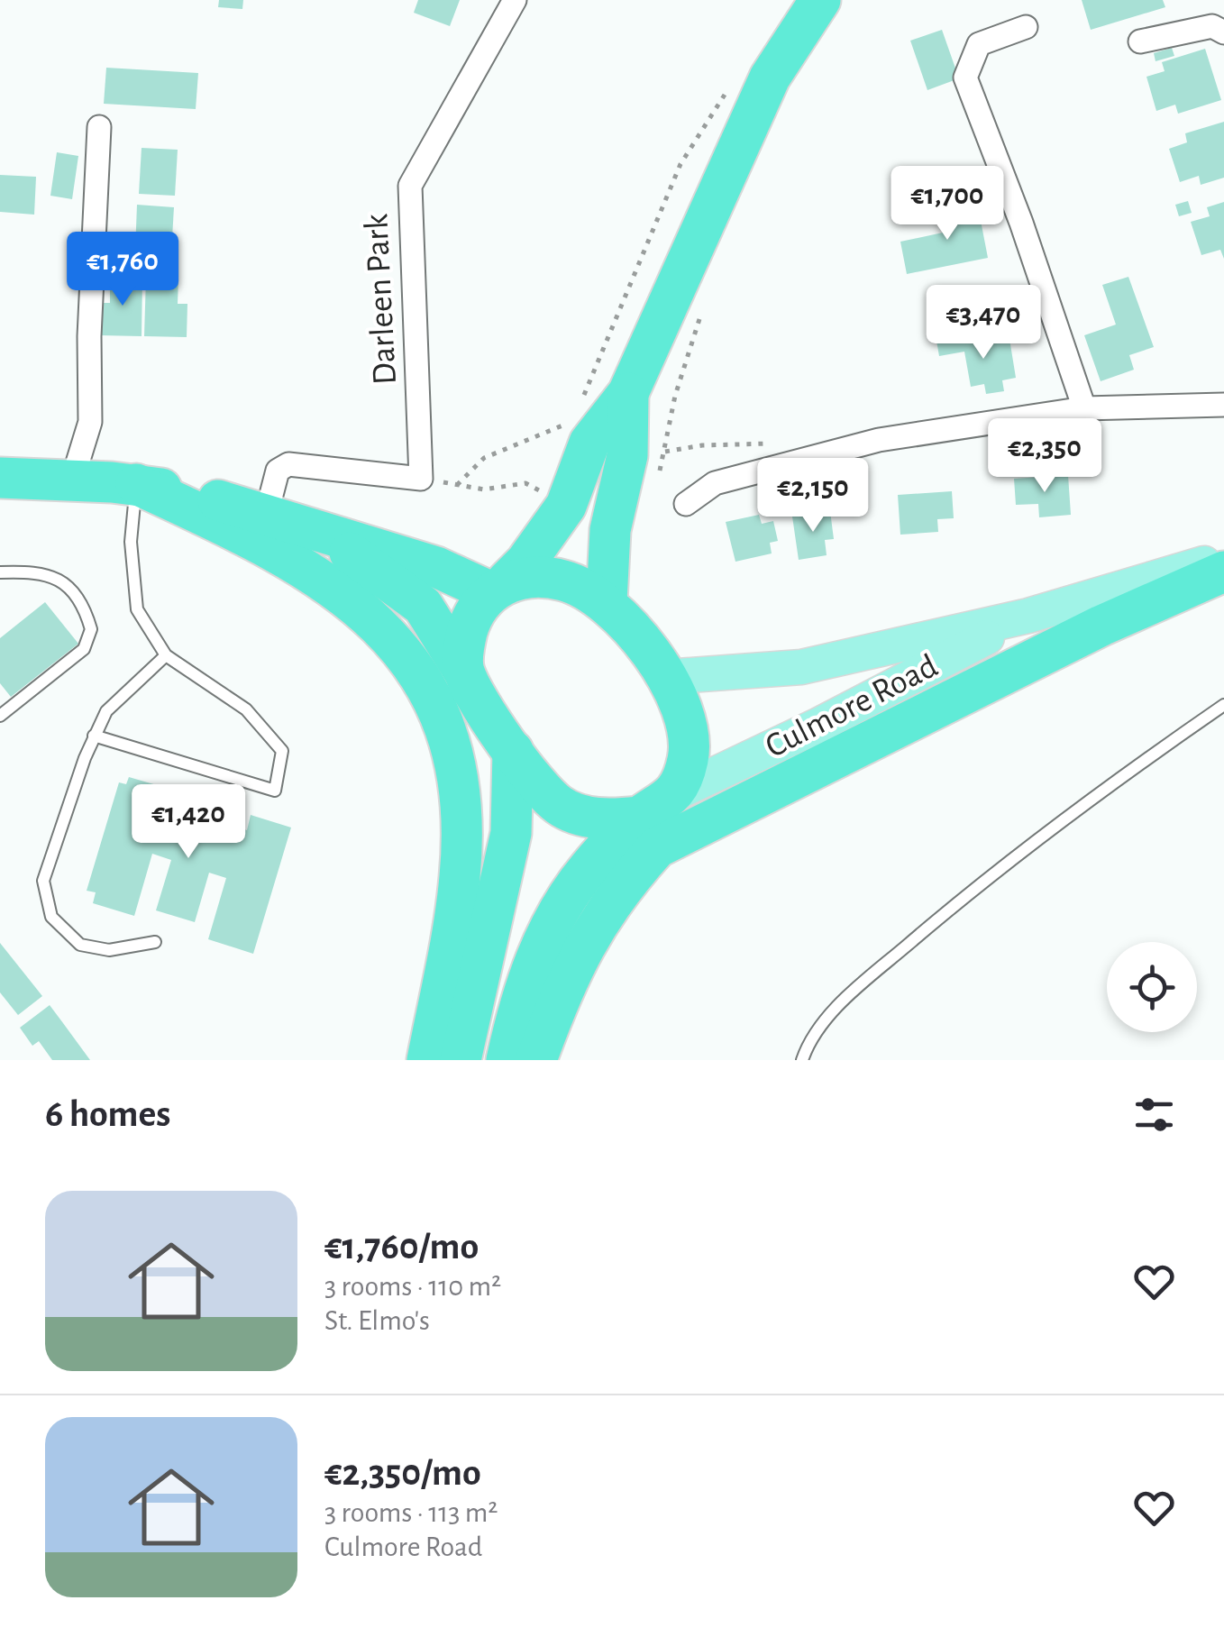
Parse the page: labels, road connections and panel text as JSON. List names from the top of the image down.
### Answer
{
  "streets": {
    "main road": ["Culmore Road"],
    "street": ["Darleen Park"]
  },
  "page": {
    "price": [
      "€1,700",
      "€1,760",
      "€3,470",
      "€2,350",
      "€2,150",
      "€1,420"
    ],
    "heading": "6 homes",
    "list": [
      {
        "name": "€1,760/mo",
        "note": "3 rooms · 110 m² · St. Elmo's"
      },
      {
        "name": "€2,350/mo",
        "note": "3 rooms · 113 m² · Culmore Road"
      }
    ]
  }
}
